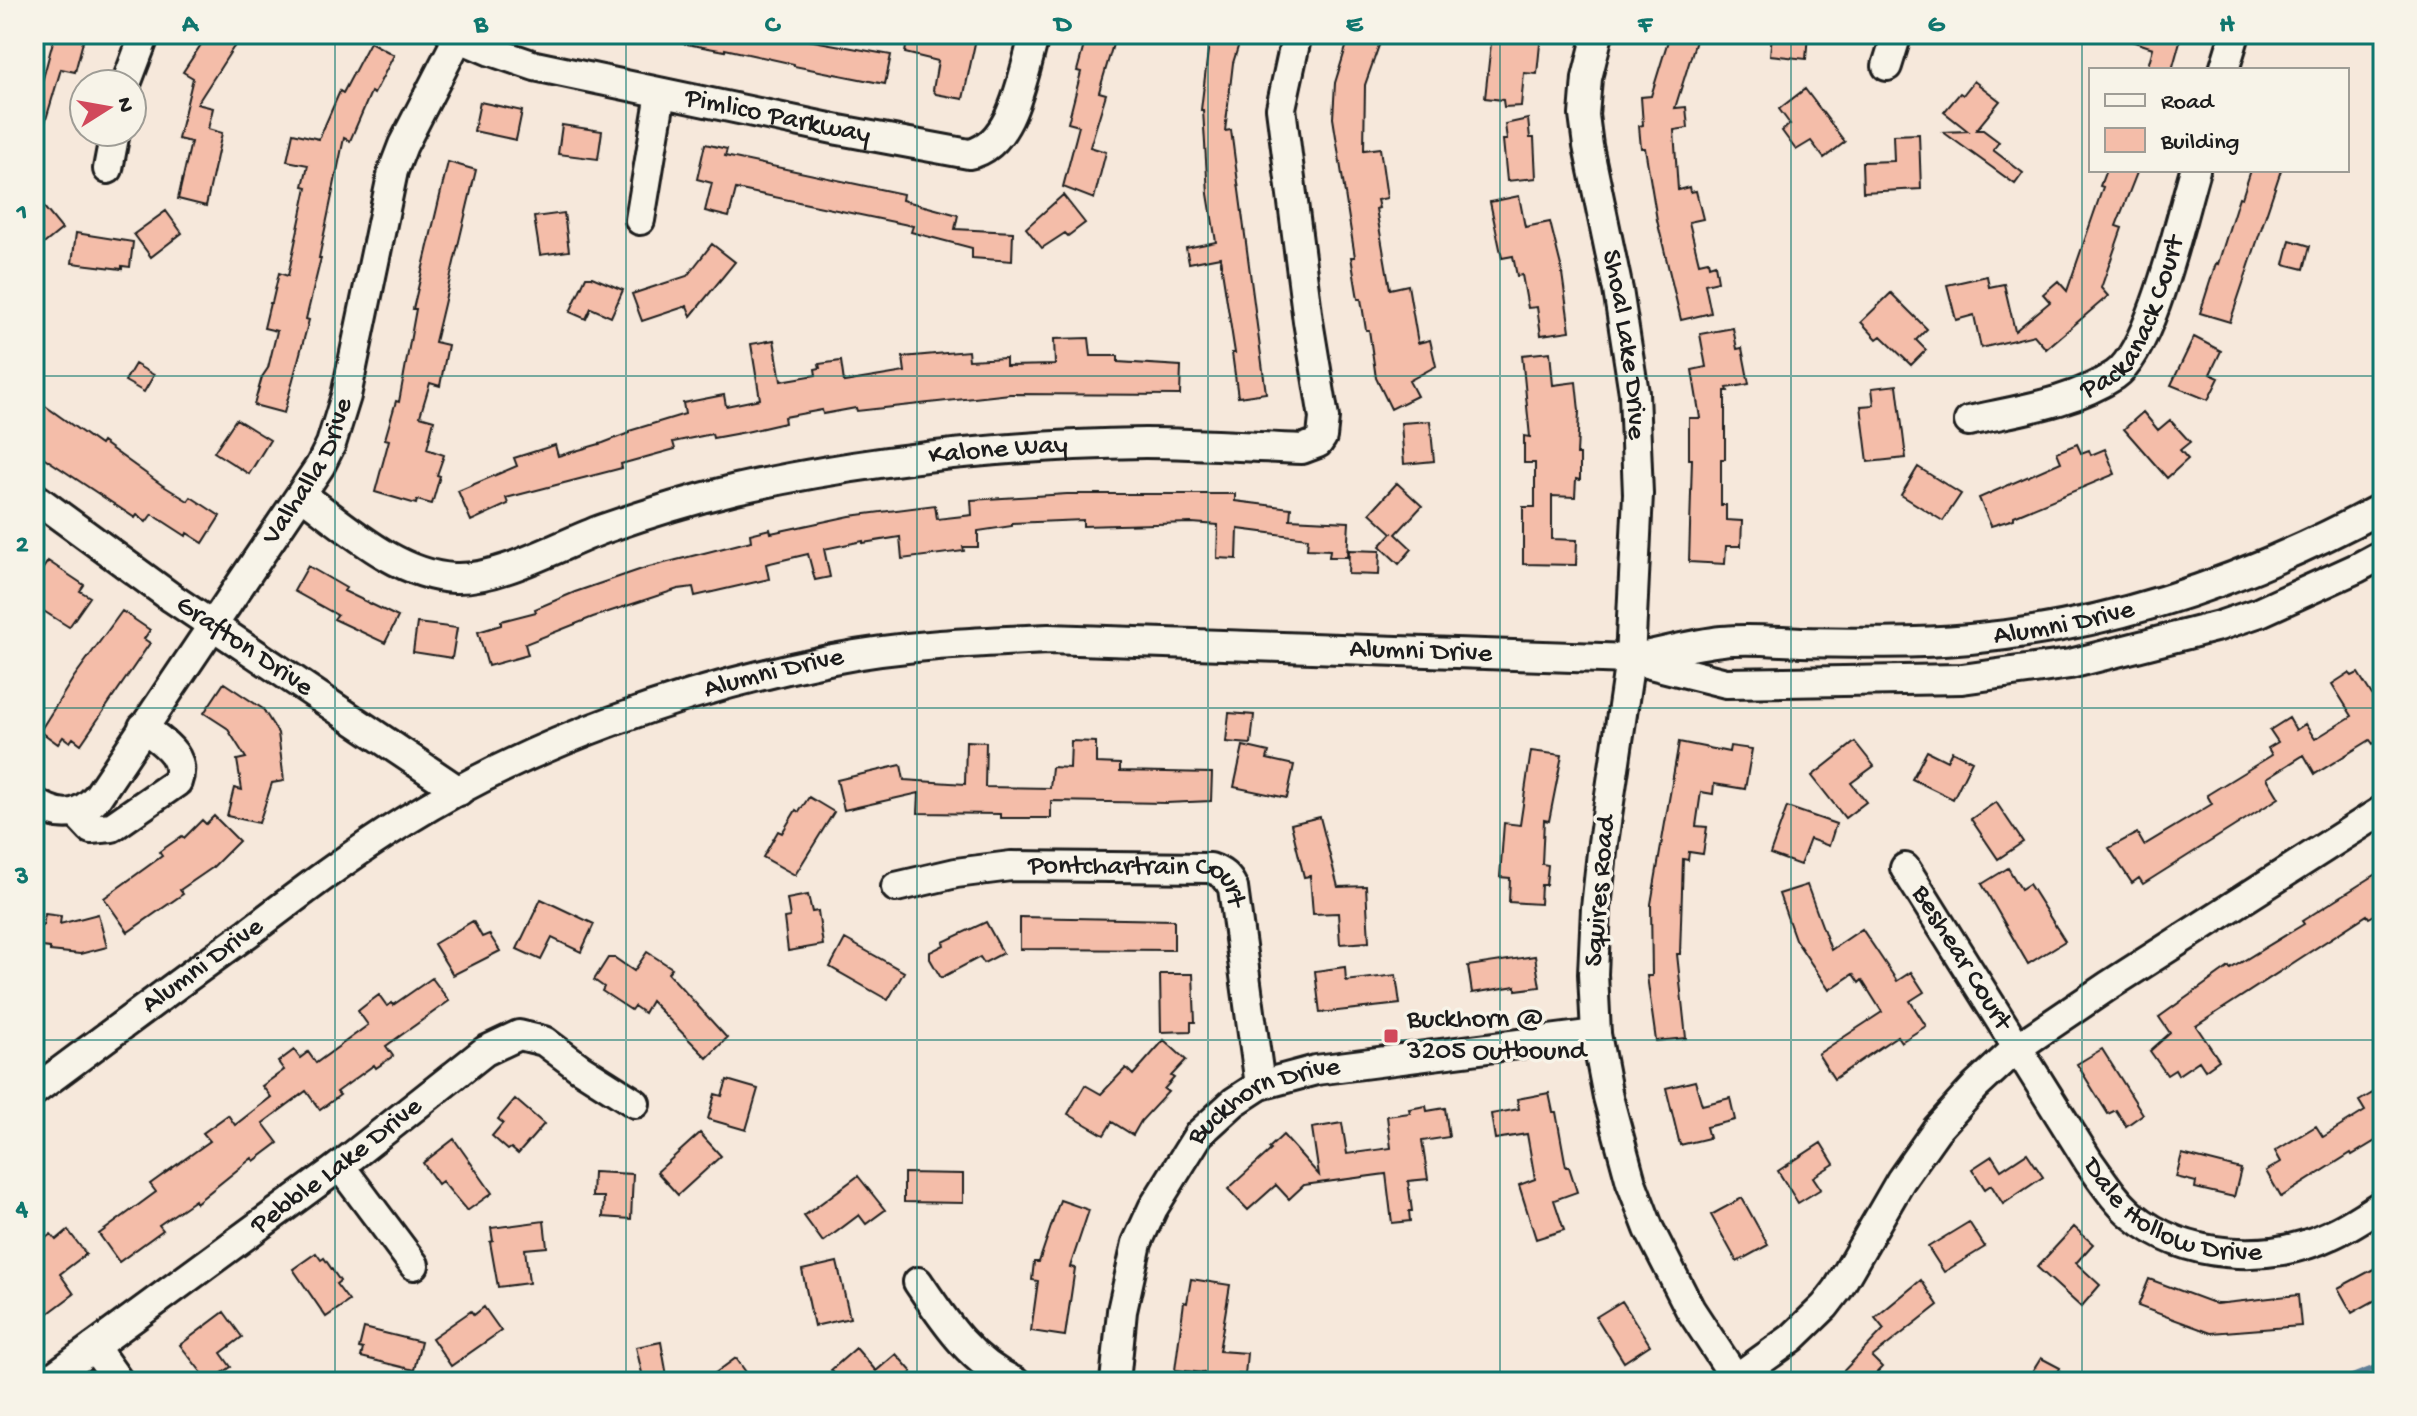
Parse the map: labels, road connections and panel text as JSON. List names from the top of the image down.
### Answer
{
  "streets": {
    "street": [
      "Pimlico Parkway",
      "Packanack Court",
      "Shoal Lake Drive",
      "Kalone Way",
      "Valhalla Drive",
      "Alumni Drive",
      "Grafton Drive",
      "Squires Road",
      "Pontchartrain Court",
      "Beshear Court",
      "Buckhorn Drive",
      "Pebble Lake Drive",
      "Dale Hollow Drive"
    ]
  },
  "crossings": [
    ["Pimlico Parkway", "Valhalla Drive"],
    ["Shoal Lake Drive", "Alumni Drive"],
    ["Shoal Lake Drive", "Squires Road"],
    ["Kalone Way", "Valhalla Drive"],
    ["Valhalla Drive", "Grafton Drive"],
    ["Alumni Drive", "Grafton Drive"],
    ["Alumni Drive", "Squires Road"],
    ["Squires Road", "Buckhorn Drive"],
    ["Pontchartrain Court", "Buckhorn Drive"],
    ["Beshear Court", "Dale Hollow Drive"]
  ],
  "places": {
    "transit": ["Buckhorn @ 3205 Outbound"]
  },
  "legend": ["Road", "Building"],
  "north": "right",
  "grid": {
    "columns": [
      "A",
      "B",
      "C",
      "D",
      "E",
      "F",
      "G",
      "H"
    ],
    "rows": [
      "1",
      "2",
      "3",
      "4"
    ]
  }
}
